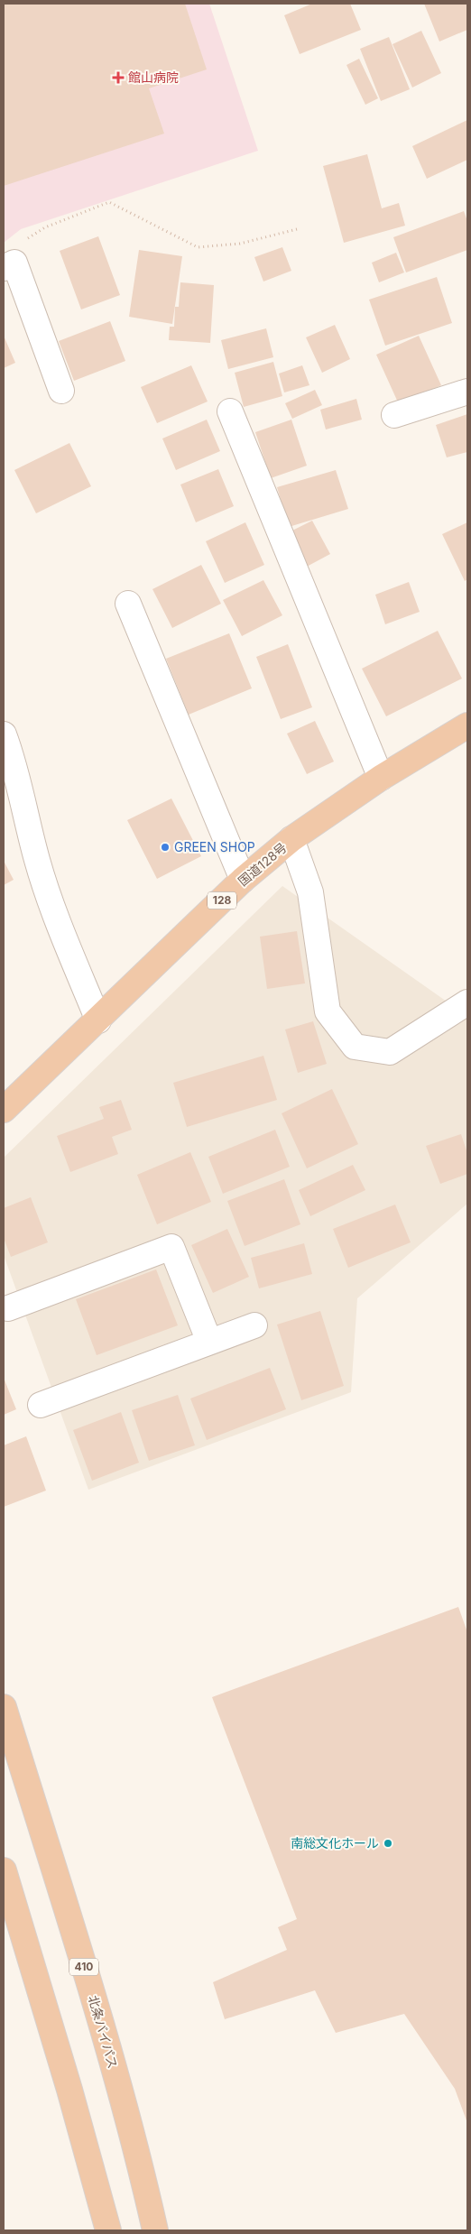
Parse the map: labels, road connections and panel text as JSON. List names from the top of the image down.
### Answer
{
  "streets": {
    "highway": [
      "国道128号",
      "128",
      "410",
      "北条バイパス"
    ]
  },
  "places": {
    "health": ["館山病院"],
    "other": ["GREEN SHOP", "南総文化ホール"]
  }
}
